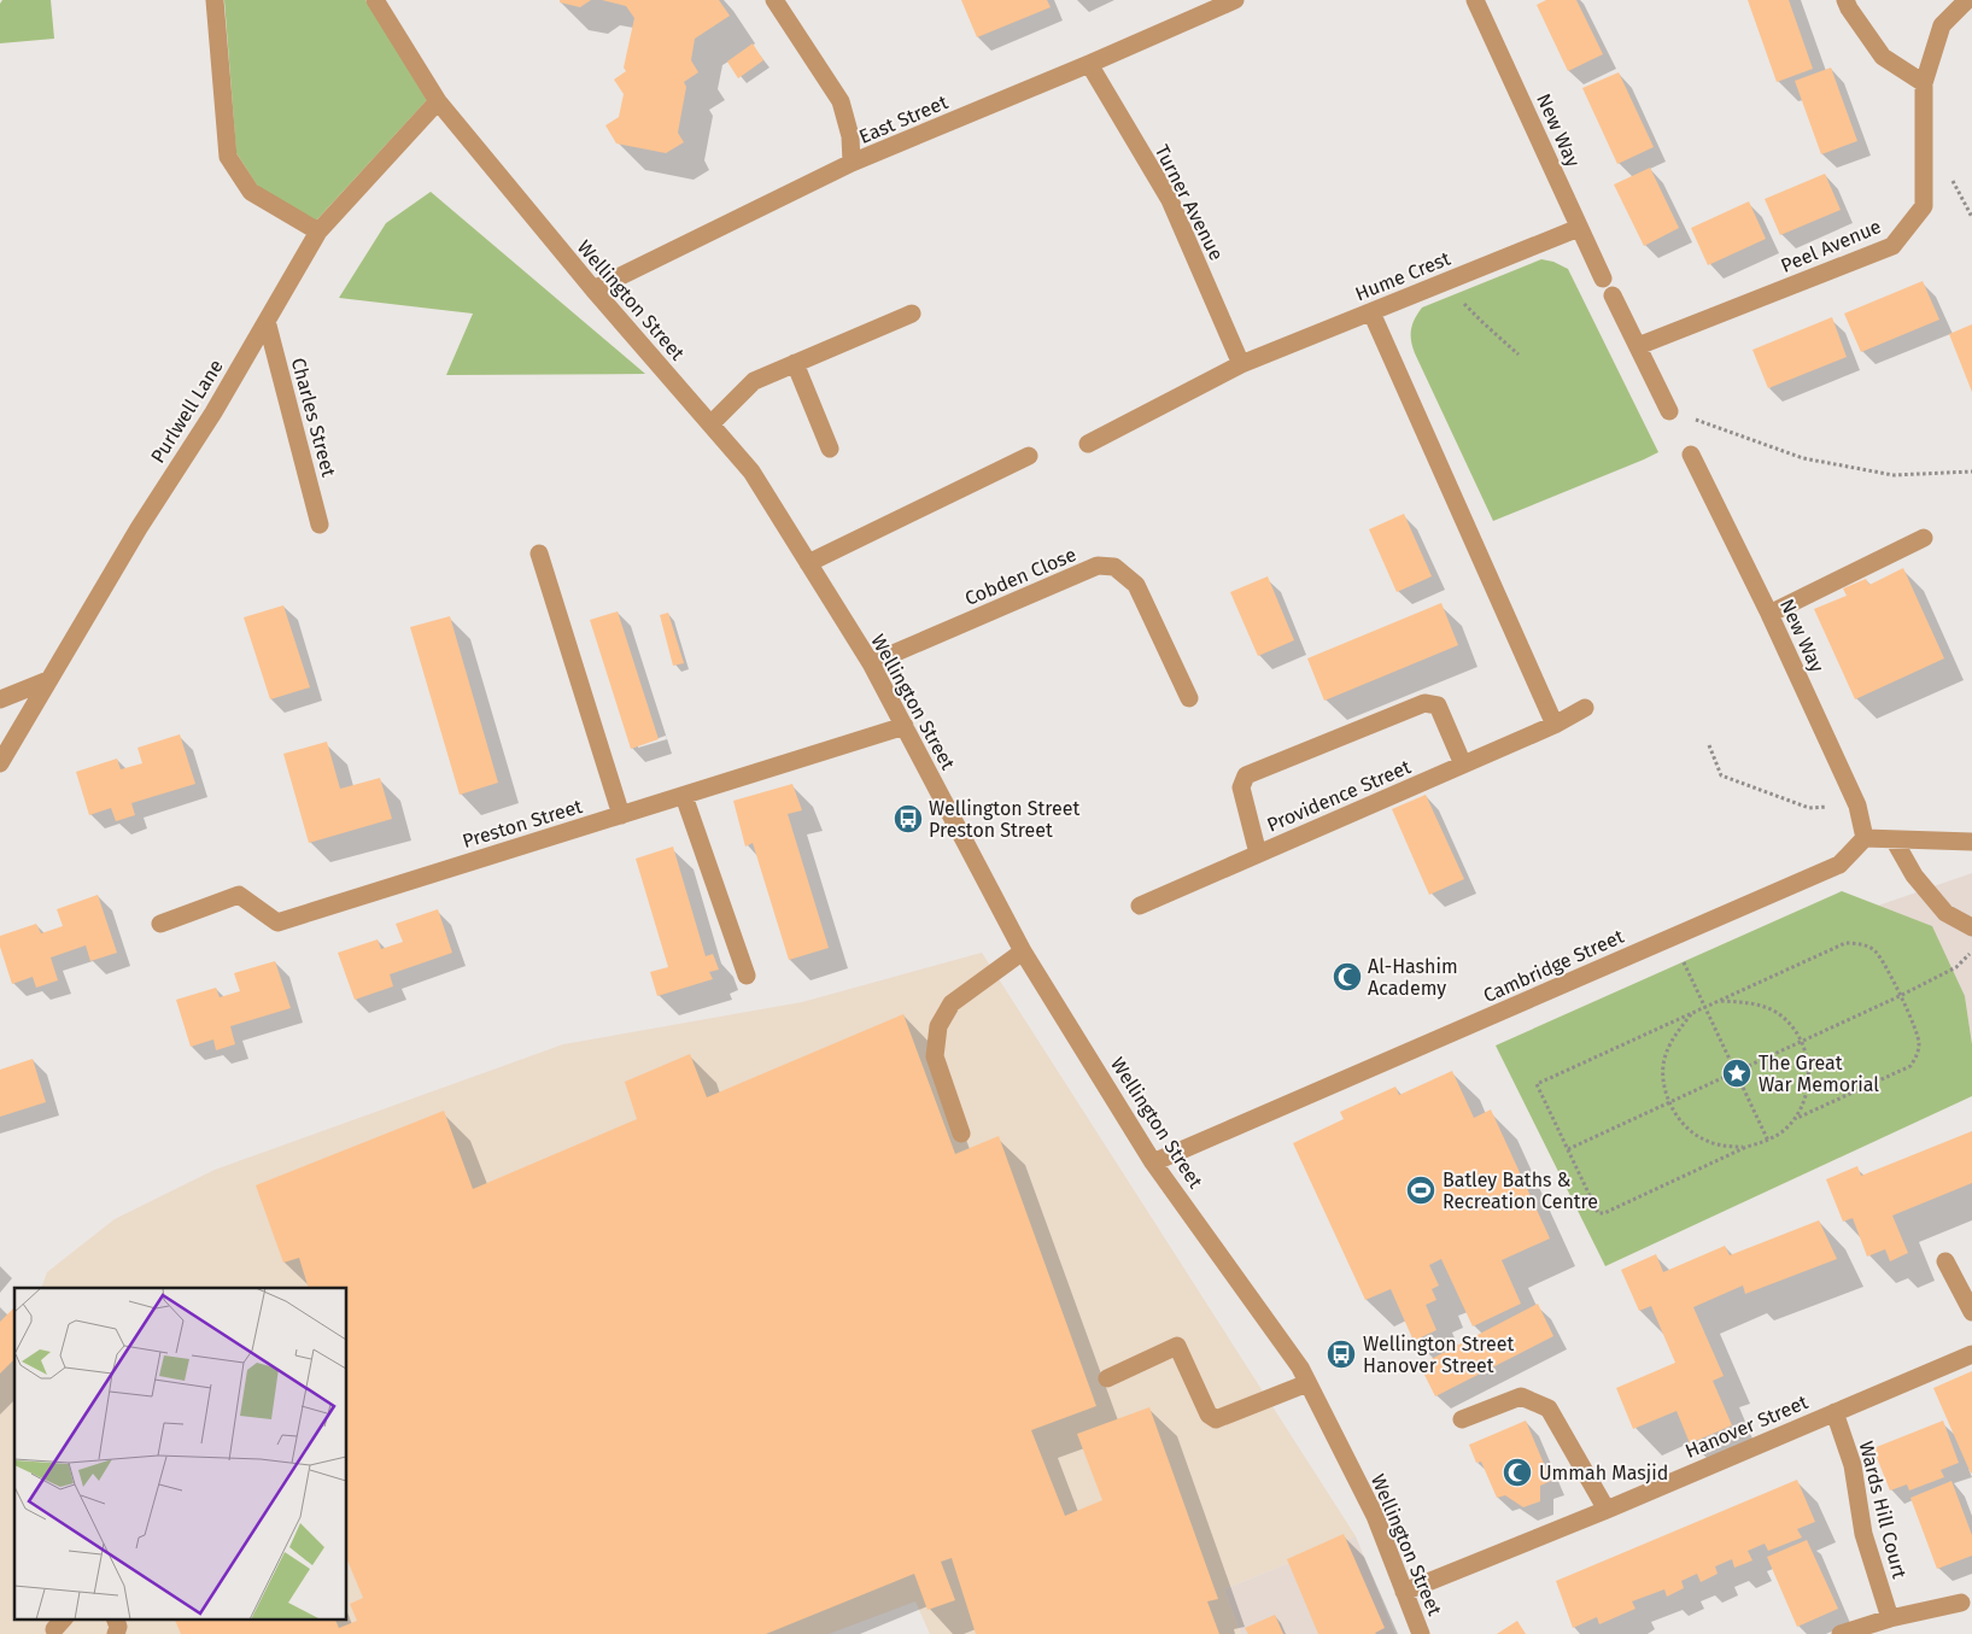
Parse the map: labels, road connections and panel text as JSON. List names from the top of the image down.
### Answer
{
  "streets": {
    "street": [
      "East Street",
      "New Way",
      "Turner Avenue",
      "Peel Avenue",
      "Hume Crest",
      "Wellington Street",
      "Purlwell Lane",
      "Charles Street",
      "Cobden Close",
      "Providence Street",
      "Preston Street",
      "Cambridge Street",
      "Hanover Street",
      "Wards Hill Court"
    ]
  },
  "crossings": [
    ["East Street", "Turner Avenue"],
    ["East Street", "Wellington Street"],
    ["New Way", "Hume Crest"],
    ["New Way", "Cambridge Street"],
    ["Turner Avenue", "Hume Crest"],
    ["Wellington Street", "Purlwell Lane"],
    ["Wellington Street", "Cobden Close"],
    ["Wellington Street", "Preston Street"],
    ["Wellington Street", "Cambridge Street"],
    ["Wellington Street", "Hanover Street"],
    ["Purlwell Lane", "Charles Street"],
    ["Hanover Street", "Wards Hill Court"]
  ],
  "places": {
    "bus stop": ["Wellington Street Preston Street", "Wellington Street Hanover Street"],
    "mosque": ["Al-Hashim Academy", "Ummah Masjid"],
    "place": ["The Great War Memorial"],
    "sports": ["Batley Baths & Recreation Centre"]
  }
}
